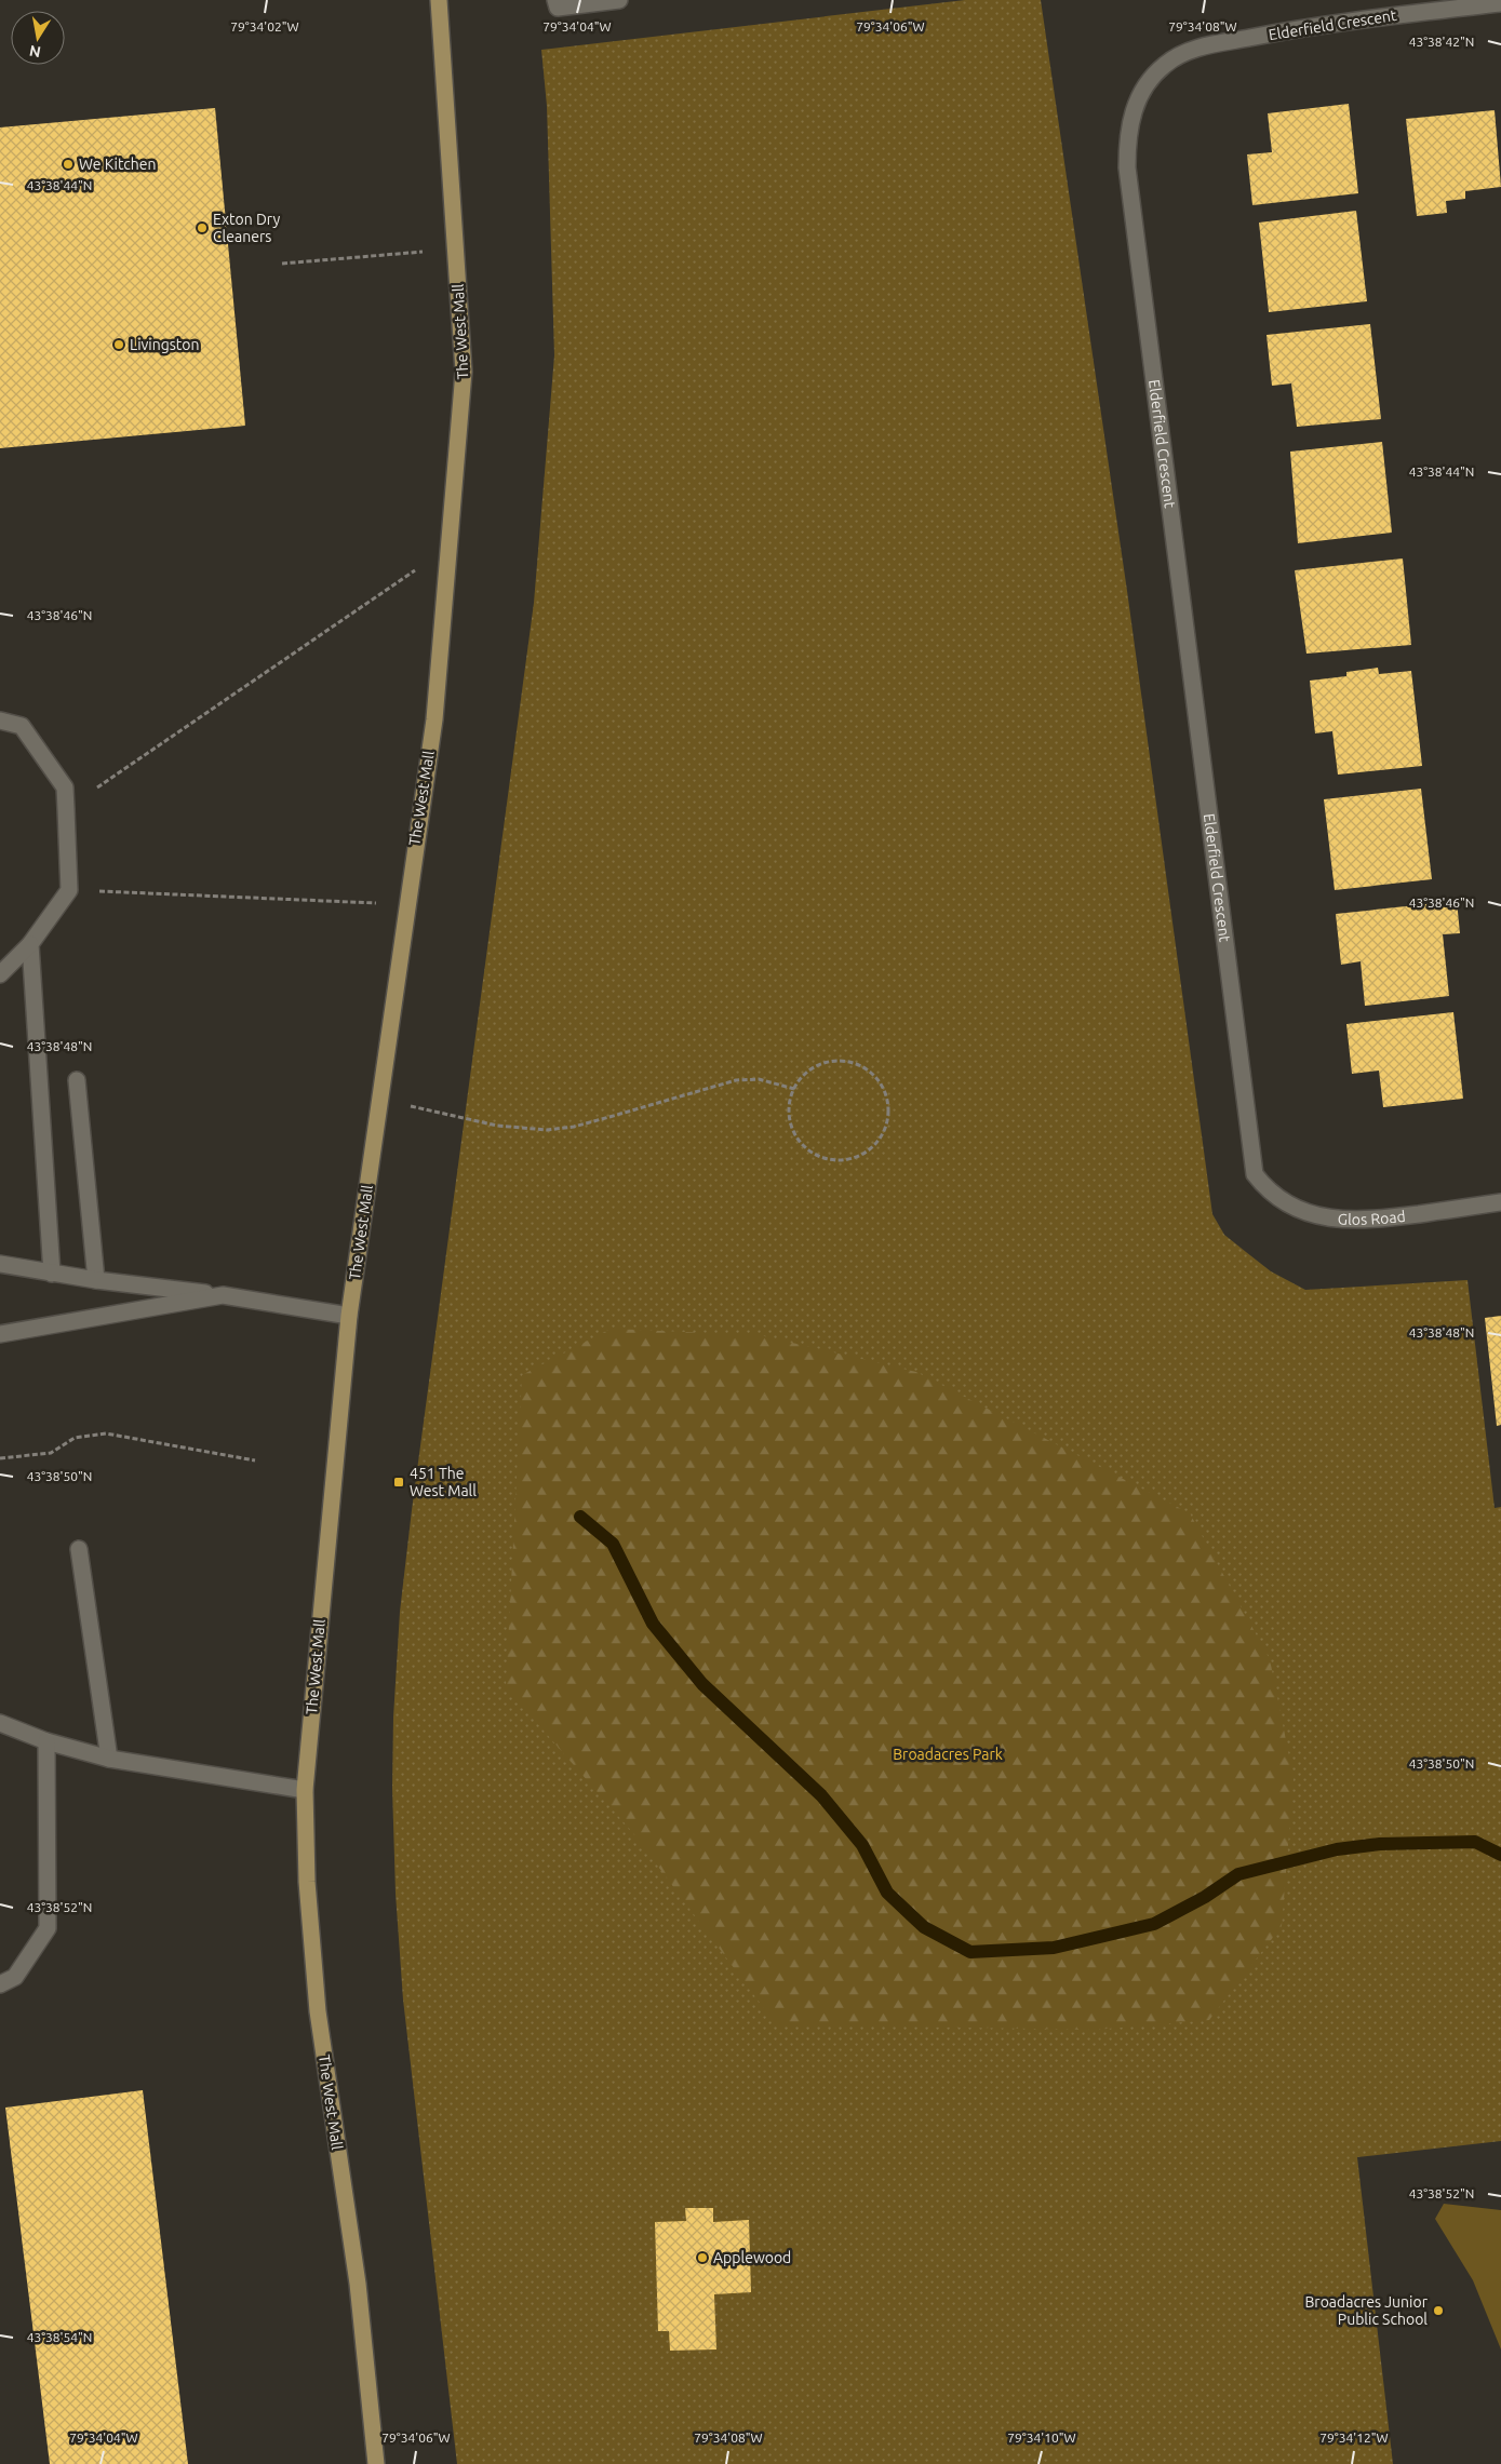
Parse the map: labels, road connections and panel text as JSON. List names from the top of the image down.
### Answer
{
  "streets": {
    "main road": ["The West Mall"],
    "street": ["Elderfield Crescent", "Glos Road"]
  },
  "crossings": [
    ["Elderfield Crescent", "Glos Road"]
  ],
  "parks": ["Broadacres Park"],
  "places": {
    "other": [
      "We Kitchen",
      "Exton Dry Cleaners",
      "Livingston",
      "Applewood",
      "Broadacres Junior Public School"
    ],
    "transit": ["451 The West Mall"]
  },
  "north": "bottom",
  "coordinates": [
    "79°34'02\"W",
    "79°34'04\"W",
    "79°34'06\"W",
    "79°34'08\"W",
    "43°38'42\"N",
    "43°38'44\"N",
    "43°38'46\"N",
    "43°38'48\"N",
    "43°38'50\"N",
    "43°38'52\"N",
    "43°38'54\"N",
    "79°34'10\"W",
    "79°34'12\"W"
  ]
}
